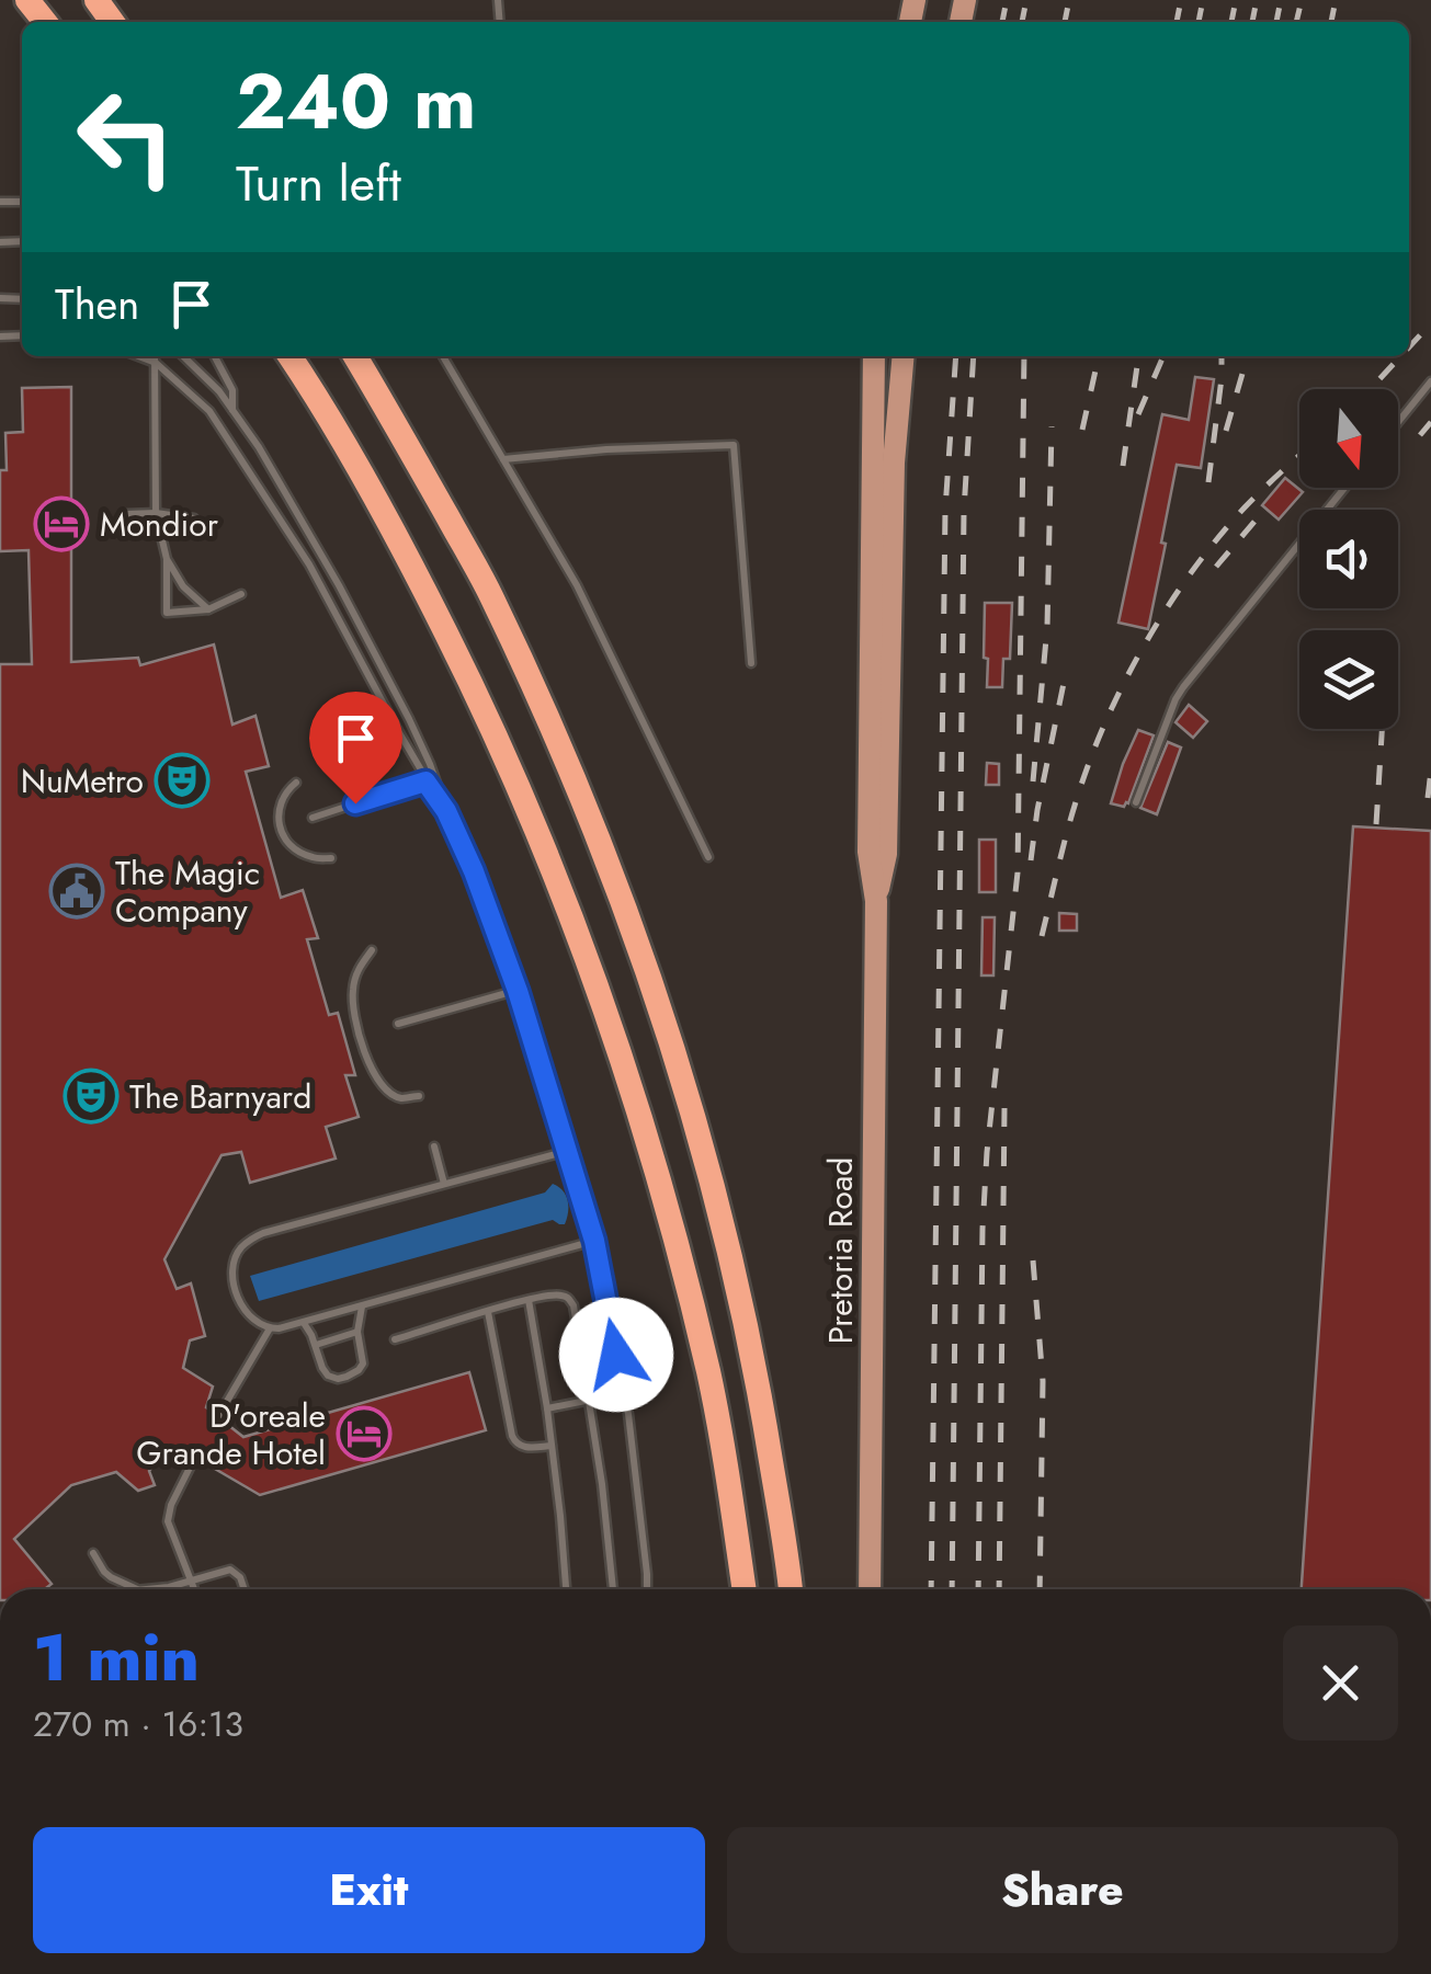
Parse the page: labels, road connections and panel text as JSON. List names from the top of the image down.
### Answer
{
  "streets": {
    "main road": ["Pretoria Road"]
  },
  "places": {
    "hotel": ["Mondior", "D'oreale Grande Hotel"],
    "theatre": ["NuMetro", "The Barnyard"],
    "public building": ["The Magic Company"]
  },
  "north": "bottom",
  "page": {
    "turn": ["240 m", "Turn left"],
    "then": "Then",
    "heading": ["1 min", "270 m · 16:13"],
    "buttons": ["Exit", "Share"]
  }
}
